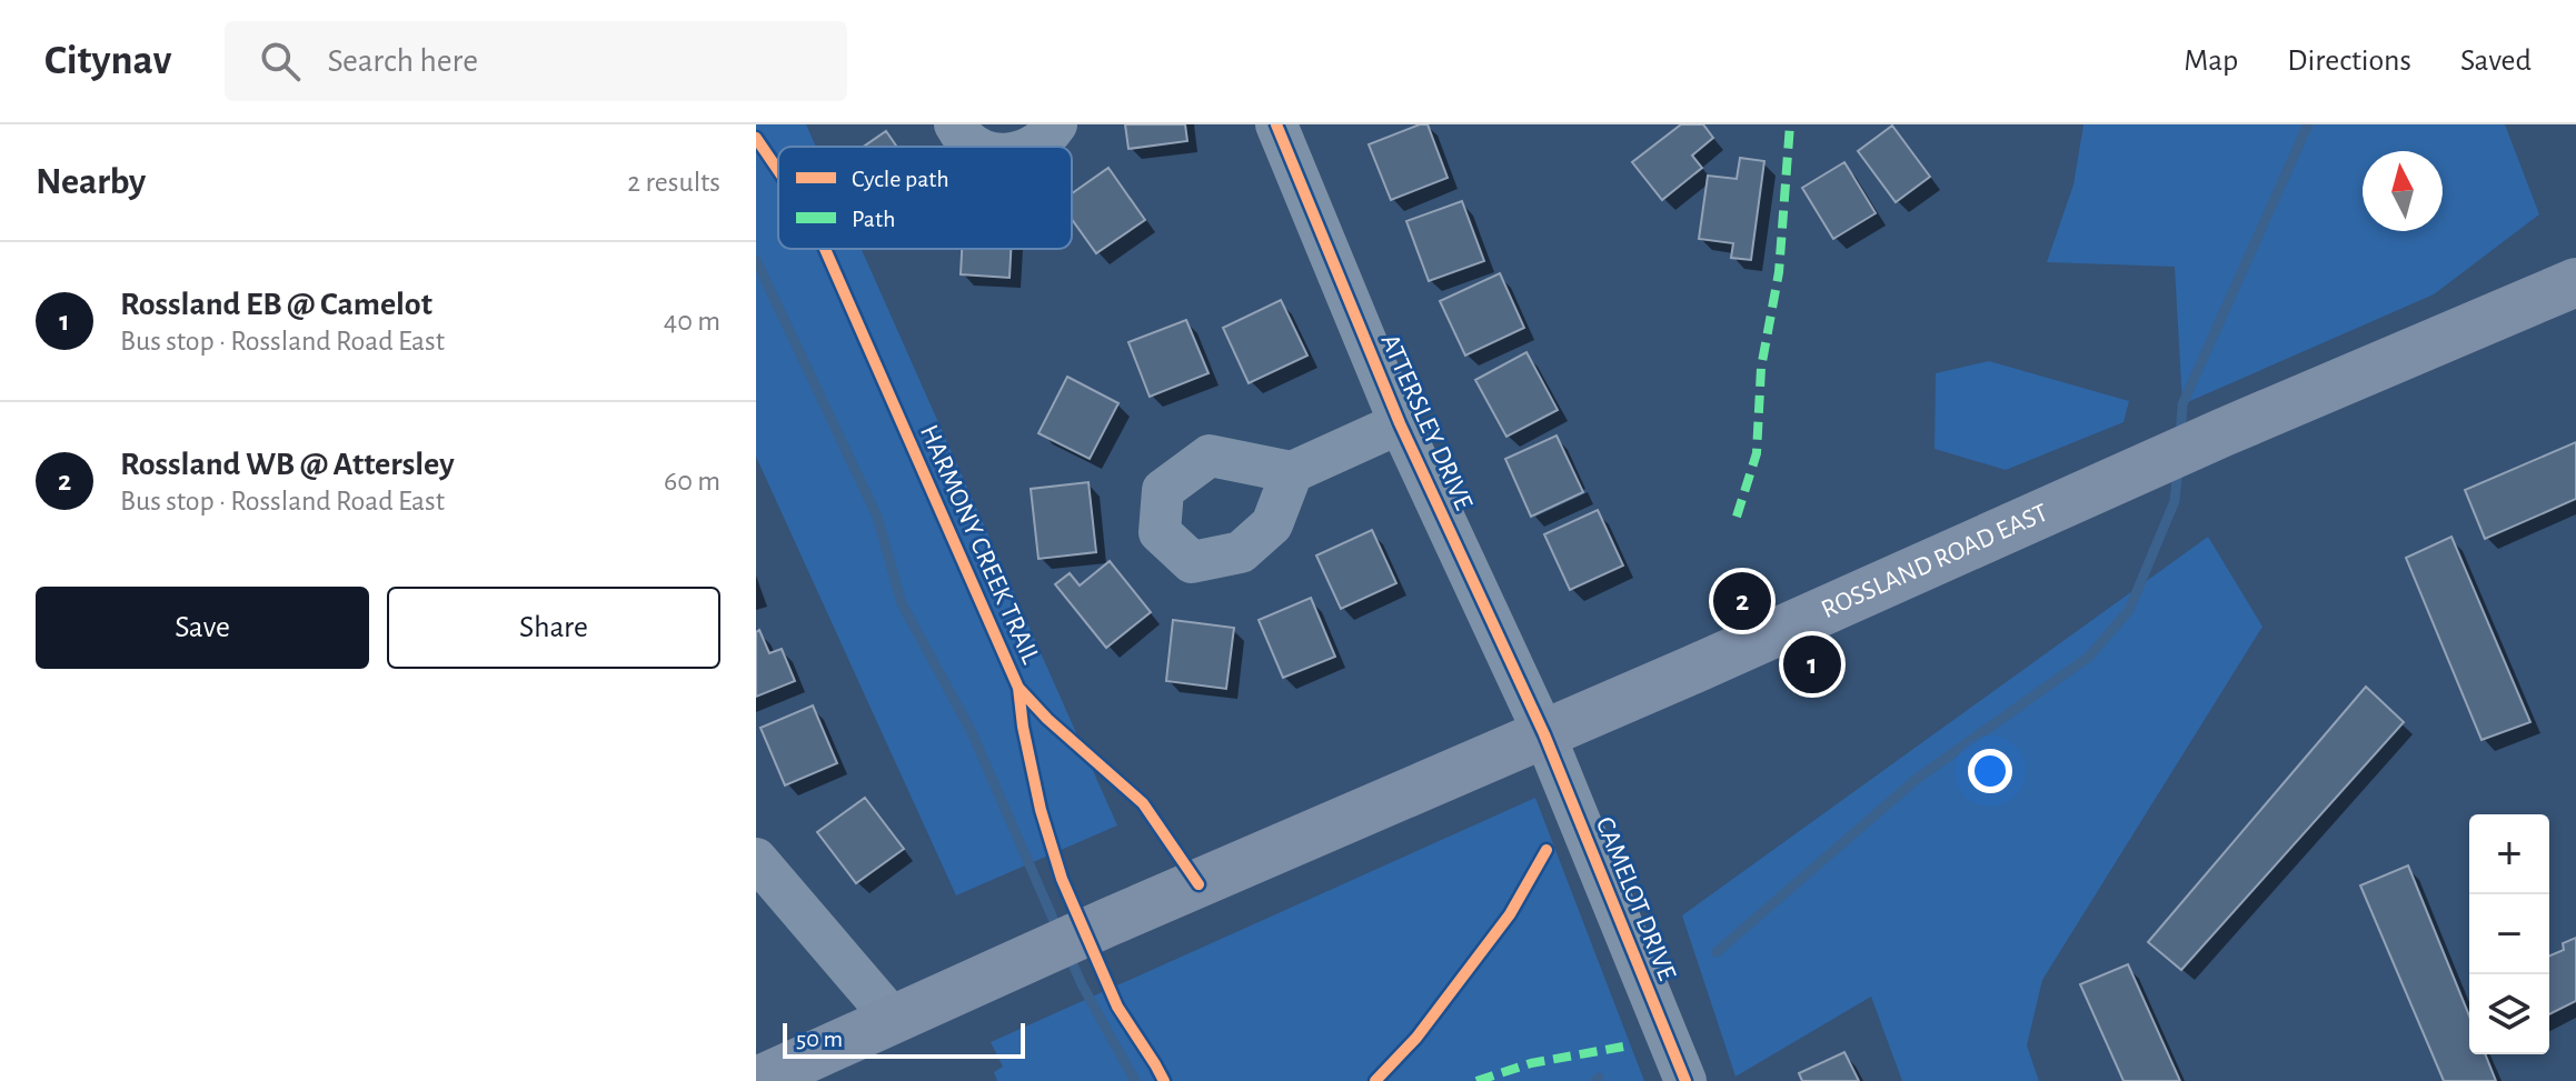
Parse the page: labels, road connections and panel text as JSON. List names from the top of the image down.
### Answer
{
  "streets": {
    "main road": ["ROSSLAND ROAD EAST"],
    "street": ["ATTERSLEY DRIVE", "CAMELOT DRIVE"],
    "cycle path": ["HARMONY CREEK TRAIL"]
  },
  "crossings": [
    ["ATTERSLEY DRIVE", "ROSSLAND ROAD EAST"],
    ["ATTERSLEY DRIVE", "CAMELOT DRIVE"],
    ["ROSSLAND ROAD EAST", "CAMELOT DRIVE"]
  ],
  "legend": ["Cycle path", "Path"],
  "scale_bar": "50 m",
  "north": "top",
  "page": {
    "header": "Citynav",
    "search": "Search here",
    "nav": ["Map", "Directions", "Saved"],
    "heading": ["Nearby", "2 results"],
    "list": [
      {
        "mark": "1",
        "name": "Rossland EB @ Camelot",
        "note": "Bus stop · Rossland Road East",
        "value": "40 m"
      },
      {
        "mark": "2",
        "name": "Rossland WB @ Attersley",
        "note": "Bus stop · Rossland Road East",
        "value": "60 m"
      }
    ],
    "buttons": ["Save", "Share"],
    "pins": ["2", "1"],
    "map_buttons": ["+", "−"],
    "scale": "50 m"
  }
}
